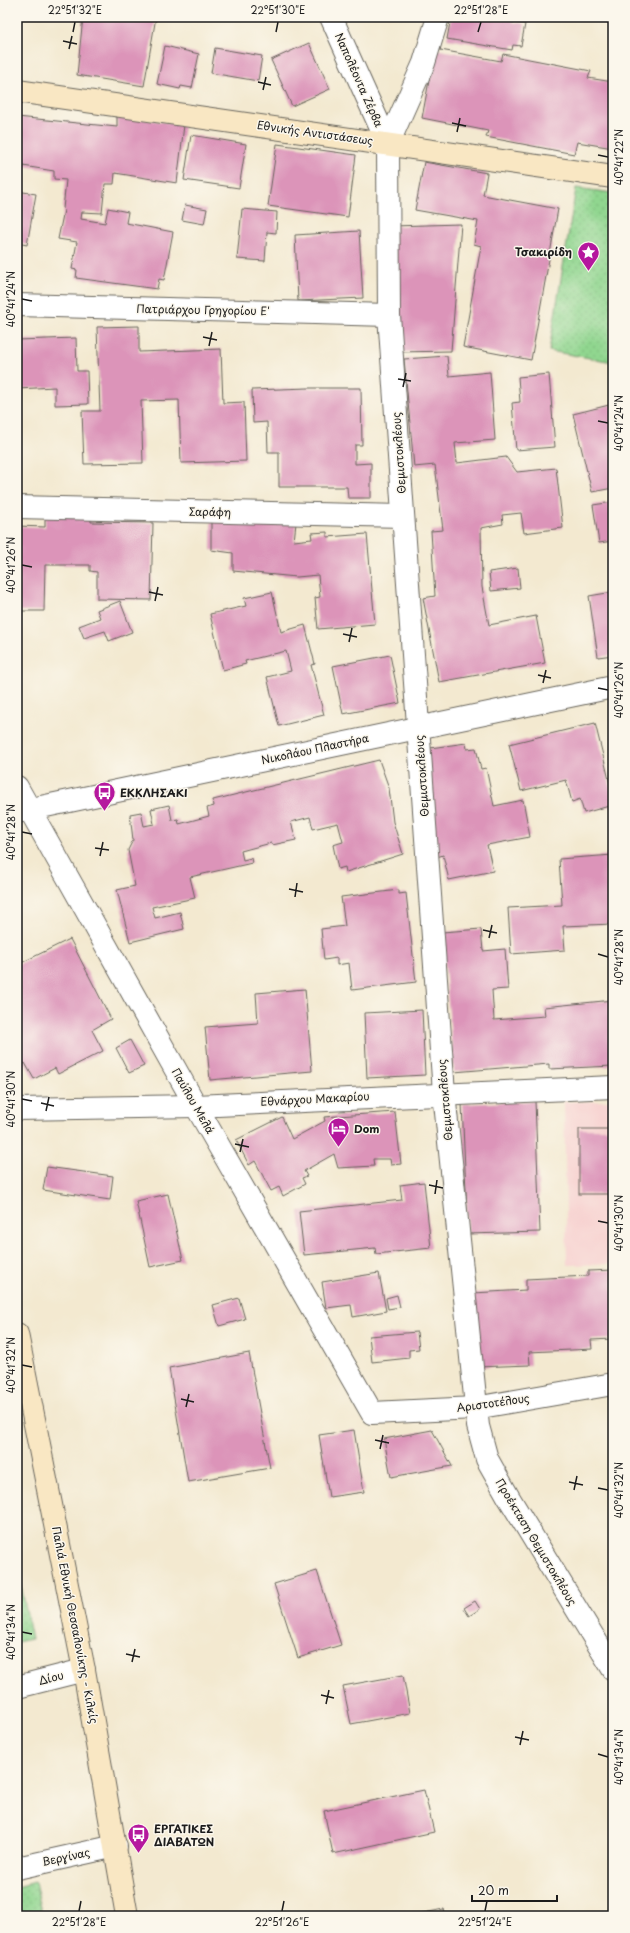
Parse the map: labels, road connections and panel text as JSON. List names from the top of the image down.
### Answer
{
  "streets": {
    "main road": ["Εθνικής Αντιστάσεως", "Παλιά Εθνική Θεσσαλονίκης - Κιλκίς"],
    "street": [
      "Ναπολέοντα Ζέρβα",
      "Πατριάρχου Γρηγορίου Ε'",
      "Θεμιστοκλέους",
      "Σαράφη",
      "Νικολάου Πλαστήρα",
      "Εθνάρχου Μακαρίου",
      "Παύλου Μελά",
      "Αριστοτέλους",
      "Προέκταση Θεμιστοκλέους",
      "Δίου",
      "Βεργίνας"
    ]
  },
  "crossings": [
    ["Ναπολέοντα Ζέρβα", "Εθνικής Αντιστάσεως"],
    ["Ναπολέοντα Ζέρβα", "Θεμιστοκλέους"],
    ["Εθνικής Αντιστάσεως", "Θεμιστοκλέους"],
    ["Πατριάρχου Γρηγορίου Ε'", "Θεμιστοκλέους"],
    ["Θεμιστοκλέους", "Σαράφη"],
    ["Θεμιστοκλέους", "Νικολάου Πλαστήρα"],
    ["Θεμιστοκλέους", "Εθνάρχου Μακαρίου"],
    ["Θεμιστοκλέους", "Αριστοτέλους"],
    ["Θεμιστοκλέους", "Προέκταση Θεμιστοκλέους"],
    ["Νικολάου Πλαστήρα", "Παύλου Μελά"],
    ["Εθνάρχου Μακαρίου", "Παύλου Μελά"],
    ["Παύλου Μελά", "Αριστοτέλους"],
    ["Αριστοτέλους", "Προέκταση Θεμιστοκλέους"],
    ["Παλιά Εθνική Θεσσαλονίκης - Κιλκίς", "Δίου"],
    ["Παλιά Εθνική Θεσσαλονίκης - Κιλκίς", "Βεργίνας"]
  ],
  "places": {
    "place": ["Τσακιρίδη"],
    "bus stop": ["ΕΚΚΛΗΣΑΚΙ", "ΕΡΓΑΤΙΚΕΣ ΔΙΑΒΑΤΩΝ"],
    "hotel": ["Dom"]
  },
  "scale_bar": "20 m",
  "coordinates": [
    "22°51'32\"E",
    "22°51'30\"E",
    "22°51'28\"E",
    "40°41'22\"N",
    "40°41'24\"N",
    "40°41'26\"N",
    "40°41'28\"N",
    "40°41'30\"N",
    "40°41'32\"N",
    "40°41'34\"N",
    "22°51'26\"E",
    "22°51'24\"E"
  ]
}
